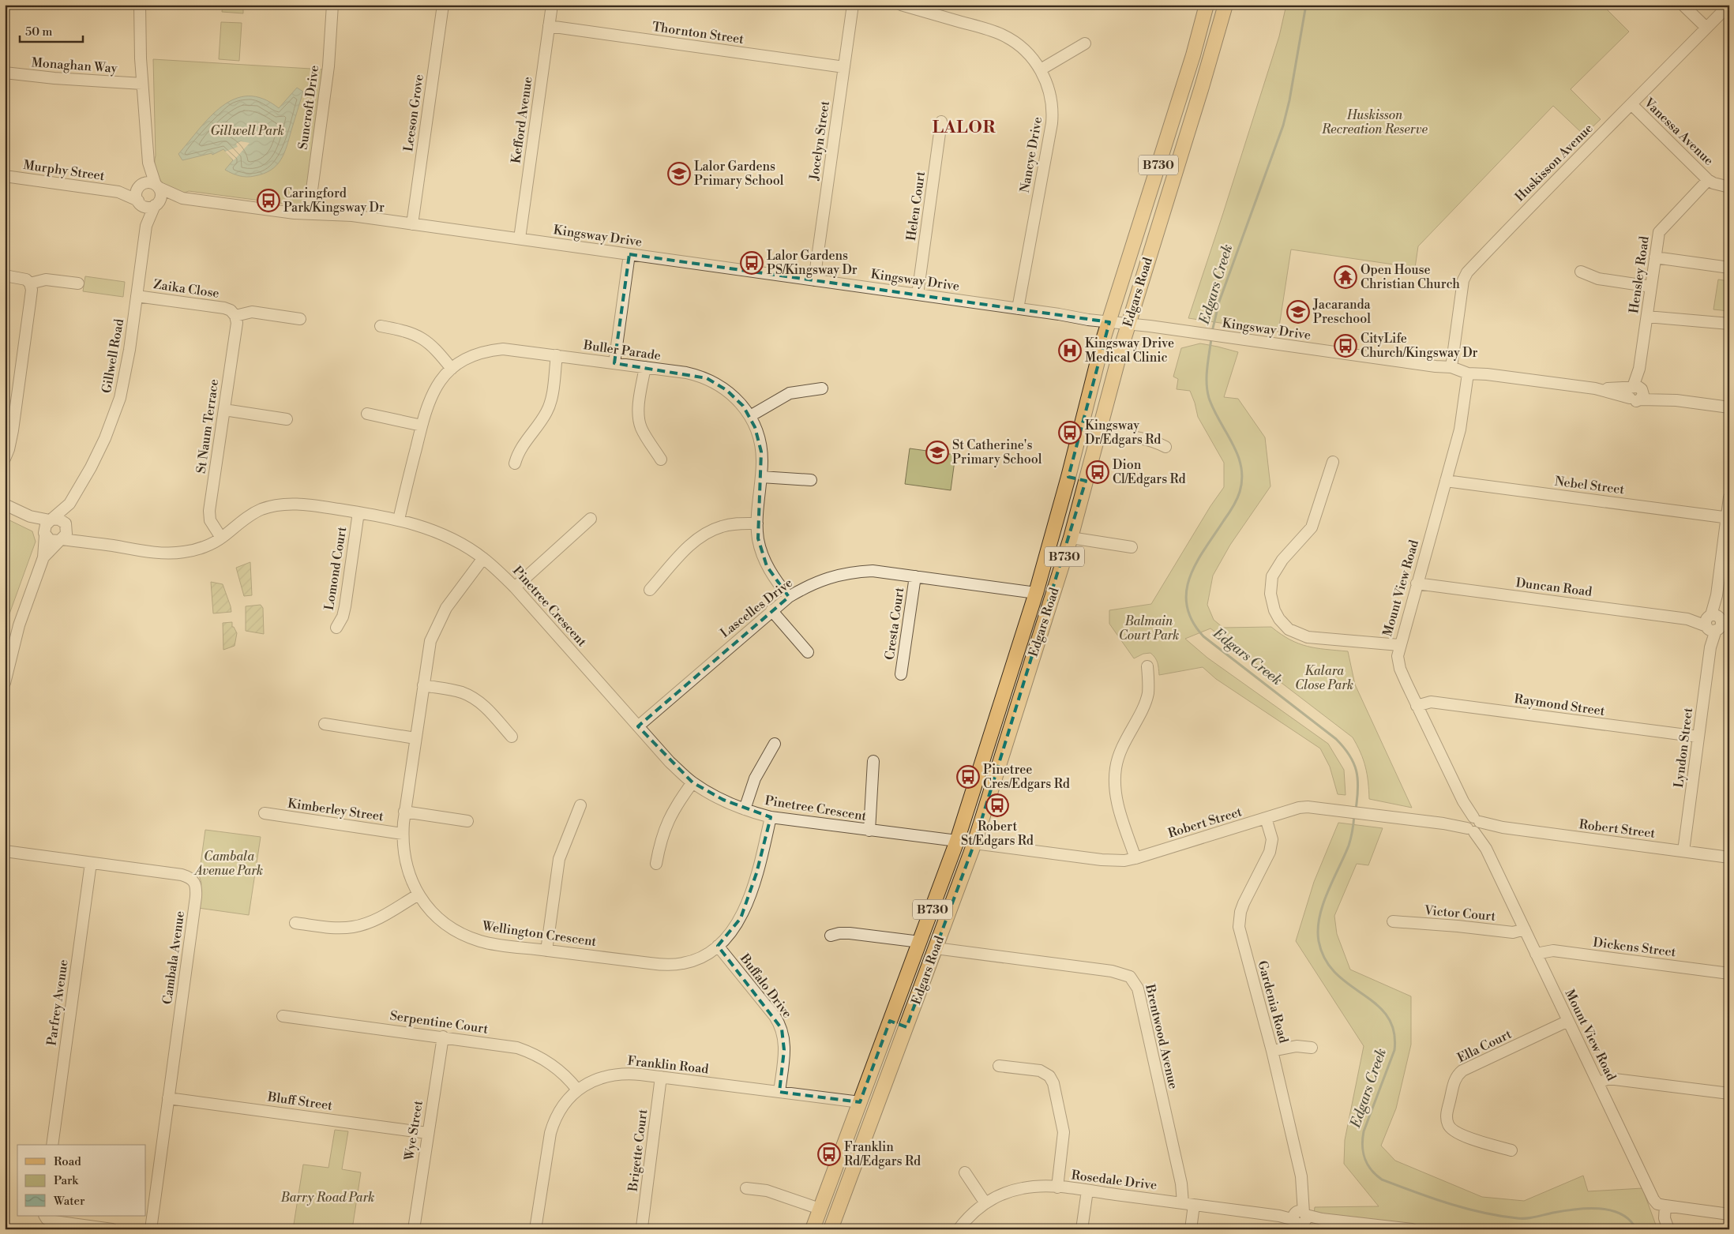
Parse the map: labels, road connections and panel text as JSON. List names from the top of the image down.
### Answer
{
  "streets": {
    "main road": ["B730", "Edgars Road"],
    "street": [
      "Thornton Street",
      "Monaghan Way",
      "Suncroft Drive",
      "Leeson Grove",
      "Kefford Avenue",
      "Vanessa Avenue",
      "Jocelyn Street",
      "Nancye Drive",
      "Huskisson Avenue",
      "Murphy Street",
      "Helen Court",
      "Kingsway Drive",
      "Hensley Road",
      "Zaika Close",
      "Buller Parade",
      "Gillwell Road",
      "St Naum Terrace",
      "Nebel Street",
      "Lomond Court",
      "Duncan Road",
      "Mount View Road",
      "Pinetree Crescent",
      "Lascelles Drive",
      "Cresta Court",
      "Raymond Street",
      "Lyndon Street",
      "Kimberley Street",
      "Robert Street",
      "Victor Court",
      "Wellington Crescent",
      "Dickens Street",
      "Cambala Avenue",
      "Buffalo Drive",
      "Gardenia Road",
      "Parfrey Avenue",
      "Serpentine Court",
      "Brentwood Avenue",
      "Ella Court",
      "Franklin Road",
      "Bluff Street",
      "Wye Street",
      "Brigette Court",
      "Rosedale Drive"
    ]
  },
  "crossings": [
    ["Thornton Street", "Kefford Avenue"],
    ["Thornton Street", "Jocelyn Street"],
    ["Suncroft Drive", "Kingsway Drive"],
    ["Leeson Grove", "Kingsway Drive"],
    ["Kefford Avenue", "Kingsway Drive"],
    ["Vanessa Avenue", "Huskisson Avenue"],
    ["Vanessa Avenue", "Hensley Road"],
    ["Jocelyn Street", "Kingsway Drive"],
    ["Nancye Drive", "Kingsway Drive"],
    ["Huskisson Avenue", "Kingsway Drive"],
    ["Murphy Street", "Kingsway Drive"],
    ["Murphy Street", "Gillwell Road"],
    ["Helen Court", "Kingsway Drive"],
    ["Kingsway Drive", "Hensley Road"],
    ["Kingsway Drive", "Edgars Road"],
    ["Kingsway Drive", "Gillwell Road"],
    ["Kingsway Drive", "Mount View Road"],
    ["Zaika Close", "Gillwell Road"],
    ["Zaika Close", "St Naum Terrace"],
    ["Edgars Road", "Pinetree Crescent"],
    ["Edgars Road", "Lascelles Drive"],
    ["Edgars Road", "Robert Street"],
    ["Edgars Road", "Brentwood Avenue"],
    ["Edgars Road", "Franklin Road"],
    ["Buller Parade", "Pinetree Crescent"],
    ["Buller Parade", "Lascelles Drive"],
    ["Gillwell Road", "Pinetree Crescent"],
    ["St Naum Terrace", "Pinetree Crescent"],
    ["Nebel Street", "Mount View Road"],
    ["Nebel Street", "Lyndon Street"],
    ["Lomond Court", "Pinetree Crescent"],
    ["Duncan Road", "Mount View Road"],
    ["Duncan Road", "Lyndon Street"],
    ["Mount View Road", "Raymond Street"],
    ["Mount View Road", "Robert Street"],
    ["Mount View Road", "Victor Court"],
    ["Mount View Road", "Dickens Street"],
    ["Mount View Road", "Ella Court"],
    ["Pinetree Crescent", "Lascelles Drive"],
    ["Pinetree Crescent", "Wellington Crescent"],
    ["Lascelles Drive", "Cresta Court"],
    ["Raymond Street", "Lyndon Street"],
    ["Lyndon Street", "Robert Street"],
    ["Kimberley Street", "Wellington Crescent"],
    ["Robert Street", "Gardenia Road"],
    ["Wellington Crescent", "Buffalo Drive"],
    ["Cambala Avenue", "Parfrey Avenue"],
    ["Cambala Avenue", "Bluff Street"],
    ["Buffalo Drive", "Franklin Road"],
    ["Gardenia Road", "Rosedale Drive"],
    ["Serpentine Court", "Franklin Road"],
    ["Serpentine Court", "Wye Street"],
    ["Brentwood Avenue", "Rosedale Drive"],
    ["Franklin Road", "Brigette Court"],
    ["Bluff Street", "Wye Street"]
  ],
  "districts": ["LALOR"],
  "water": ["Edgars Creek"],
  "parks": [
    "Huskisson Recreation Reserve",
    "Gillwell Park",
    "Balmain Court Park",
    "Kalara Close Park",
    "Cambala Avenue Park",
    "Barry Road Park"
  ],
  "places": {
    "school or university": ["Lalor Gardens Primary School", "Jacaranda Preschool", "St Catherine's Primary School"],
    "bus stop": [
      "Caringford Park/Kingsway Dr",
      "Lalor Gardens PS/Kingsway Dr",
      "CityLife Church/Kingsway Dr",
      "Kingsway Dr/Edgars Rd",
      "Dion Cl/Edgars Rd",
      "Pinetree Cres/Edgars Rd",
      "Robert St/Edgars Rd",
      "Franklin Rd/Edgars Rd"
    ],
    "temple": ["Open House Christian Church"],
    "hospital": ["Kingsway Drive Medical Clinic"]
  },
  "legend": ["Road", "Park", "Water"],
  "scale_bar": "50 m"
}
